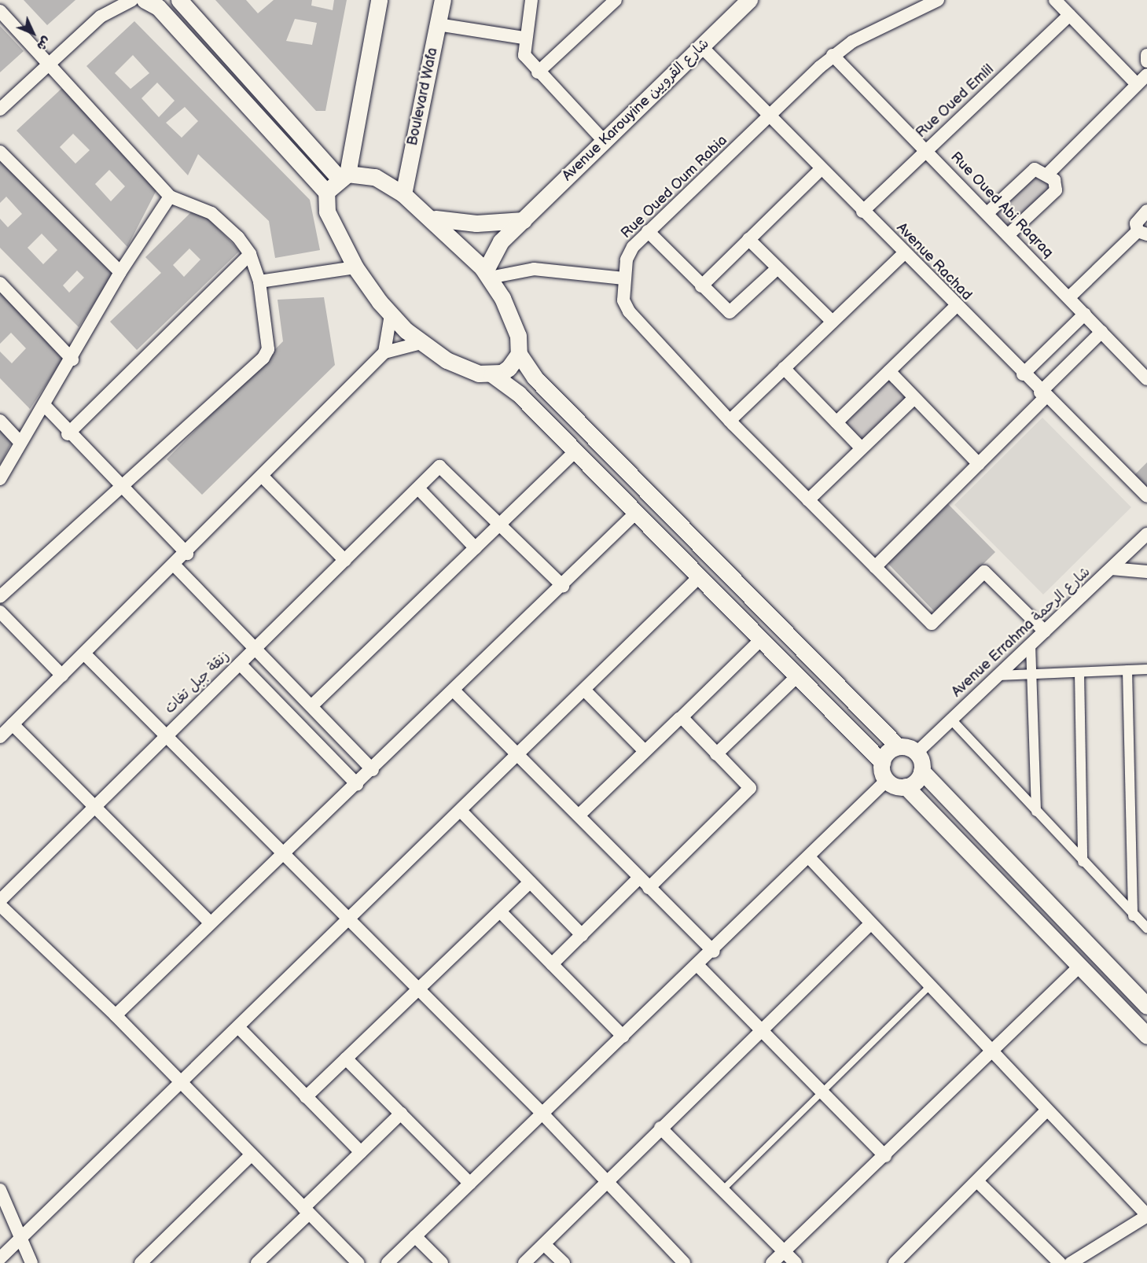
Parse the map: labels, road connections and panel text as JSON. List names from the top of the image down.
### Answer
{
  "streets": {
    "street": [
      "Boulevard Wafa",
      "Rue Oued Emlil",
      "Avenue Karouyine شارع القرويين",
      "Rue Oued Oum Rabia",
      "Rue Oued Abi Raqraq",
      "Avenue Rachad",
      "Avenue Errahma شارع الرحمة",
      "زنقة جبل تغات"
    ]
  },
  "crossings": [
    ["Rue Oued Emlil", "Rue Oued Abi Raqraq"],
    ["Rue Oued Emlil", "Avenue Rachad"],
    ["Avenue Karouyine شارع القرويين", "Avenue Rachad"],
    ["Rue Oued Oum Rabia", "Rue Oued Abi Raqraq"],
    ["Rue Oued Oum Rabia", "Avenue Rachad"],
    ["Rue Oued Oum Rabia", "Avenue Errahma شارع الرحمة"]
  ],
  "north": "bottom right"
}
